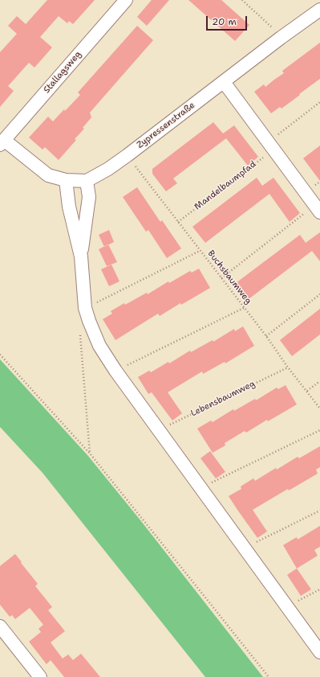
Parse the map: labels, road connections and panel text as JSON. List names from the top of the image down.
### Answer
{
  "streets": {
    "street": ["Stallagsweg", "Zypressenstraße"],
    "path": ["Mandelbaumpfad", "Buchsbaumweg", "Lebensbaumweg"]
  },
  "crossings": [
    ["Zypressenstraße", "Buchsbaumweg"],
    ["Mandelbaumpfad", "Buchsbaumweg"],
    ["Buchsbaumweg", "Lebensbaumweg"]
  ],
  "scale_bar": "20 m"
}
